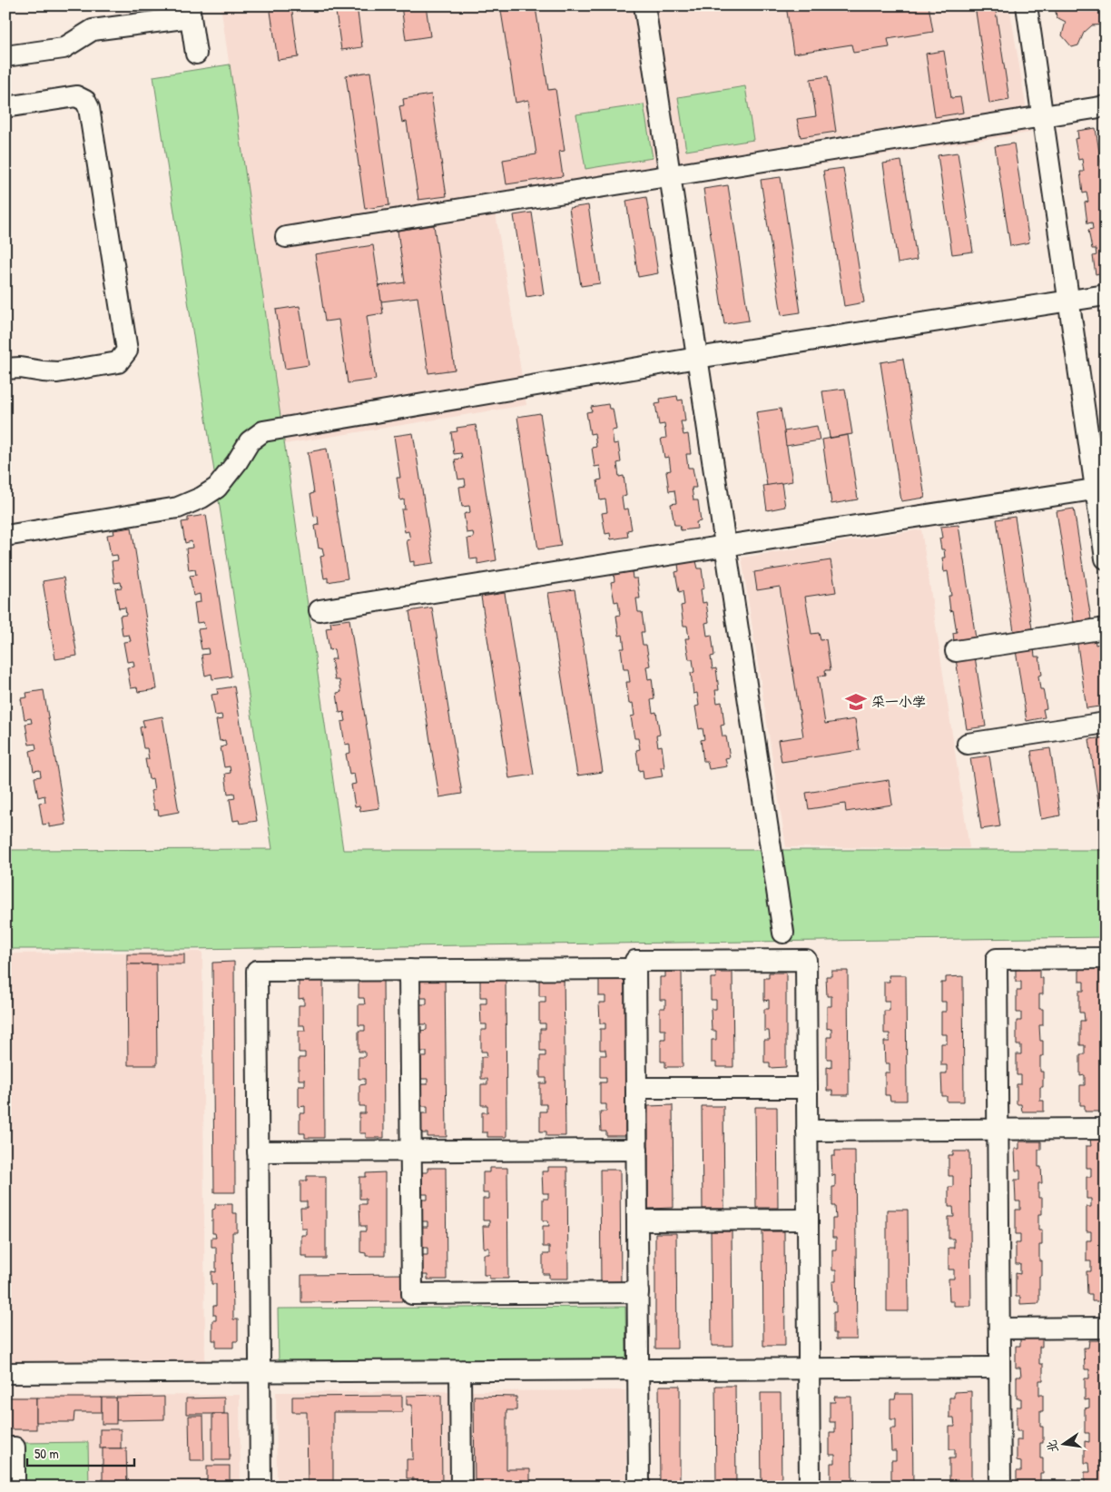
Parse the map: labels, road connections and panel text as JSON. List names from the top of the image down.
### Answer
{
  "places": {
    "school or university": ["采一小学"]
  },
  "scale_bar": "50 m",
  "north": "left"
}
